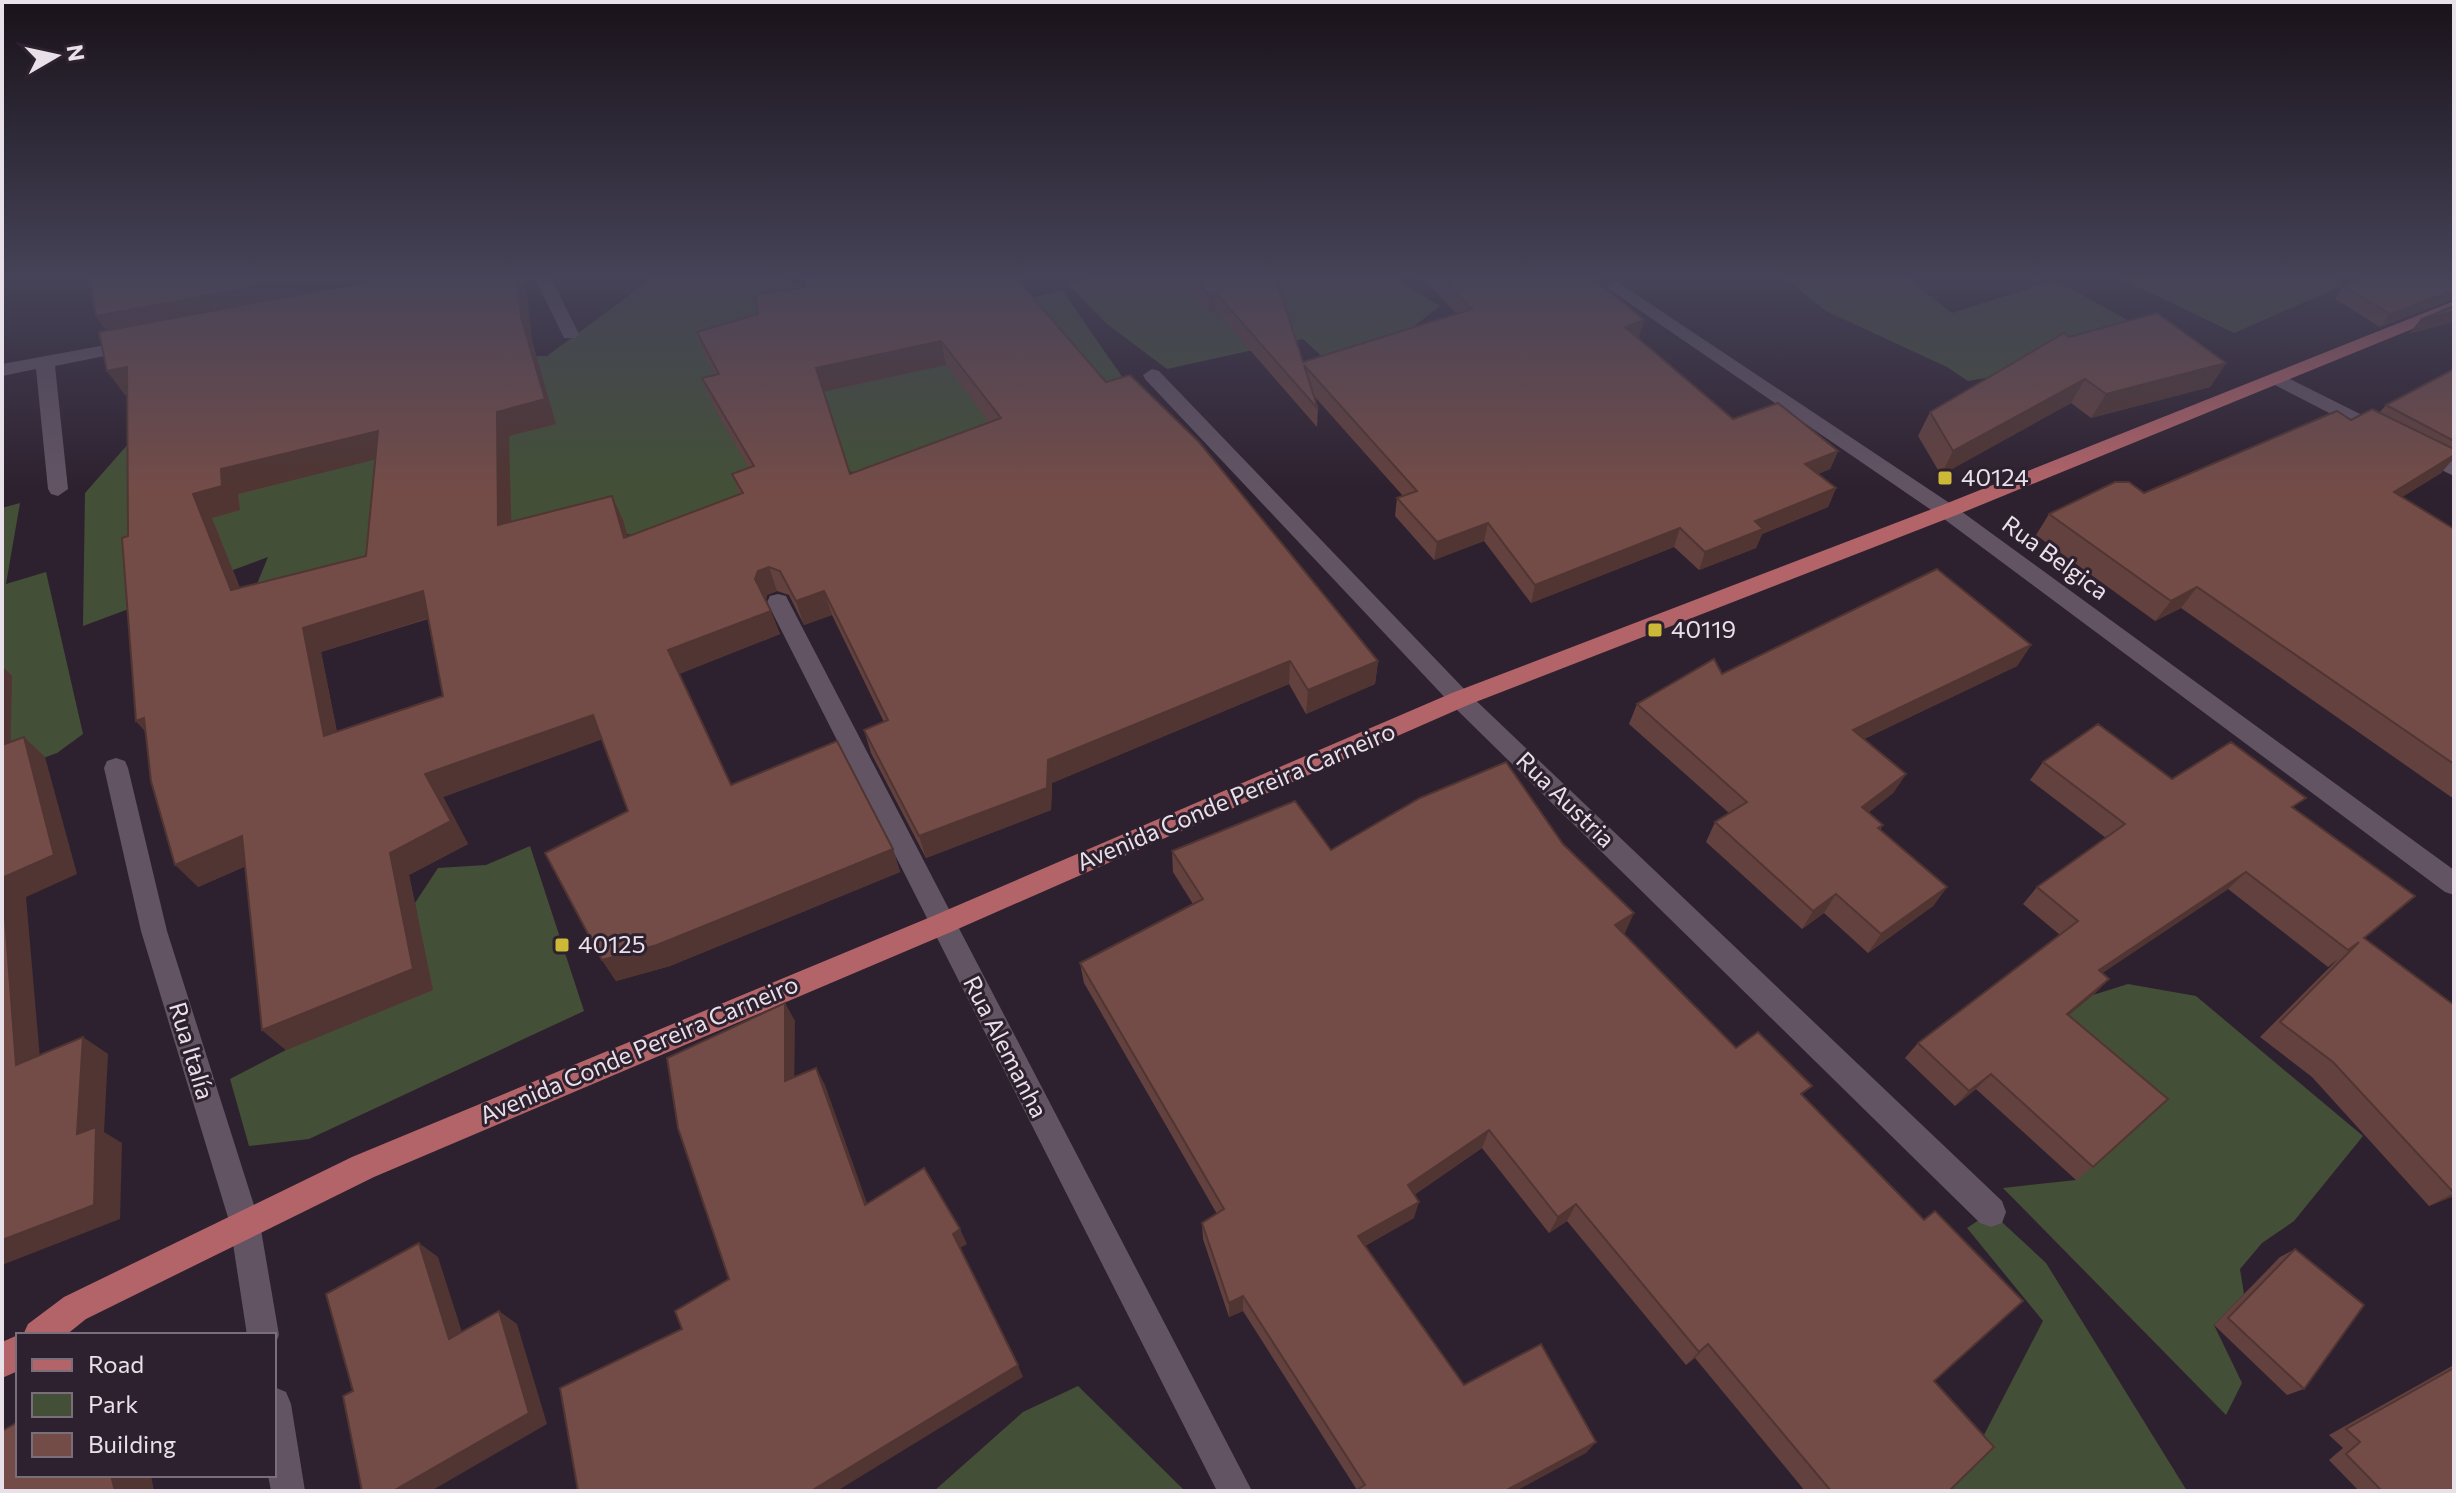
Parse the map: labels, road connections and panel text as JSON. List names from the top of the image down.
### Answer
{
  "streets": {
    "main road": ["Avenida Conde Pereira Carneiro"],
    "street": [
      "Rua Belgica",
      "Rua Austria",
      "Rua Alemanha",
      "Rua Italía"
    ]
  },
  "crossings": [
    ["Rua Belgica", "Avenida Conde Pereira Carneiro"],
    ["Avenida Conde Pereira Carneiro", "Rua Austria"],
    ["Avenida Conde Pereira Carneiro", "Rua Alemanha"],
    ["Avenida Conde Pereira Carneiro", "Rua Italía"]
  ],
  "places": {
    "transit": ["40124", "40119", "40125"]
  },
  "legend": ["Road", "Park", "Building"],
  "north": "right"
}
